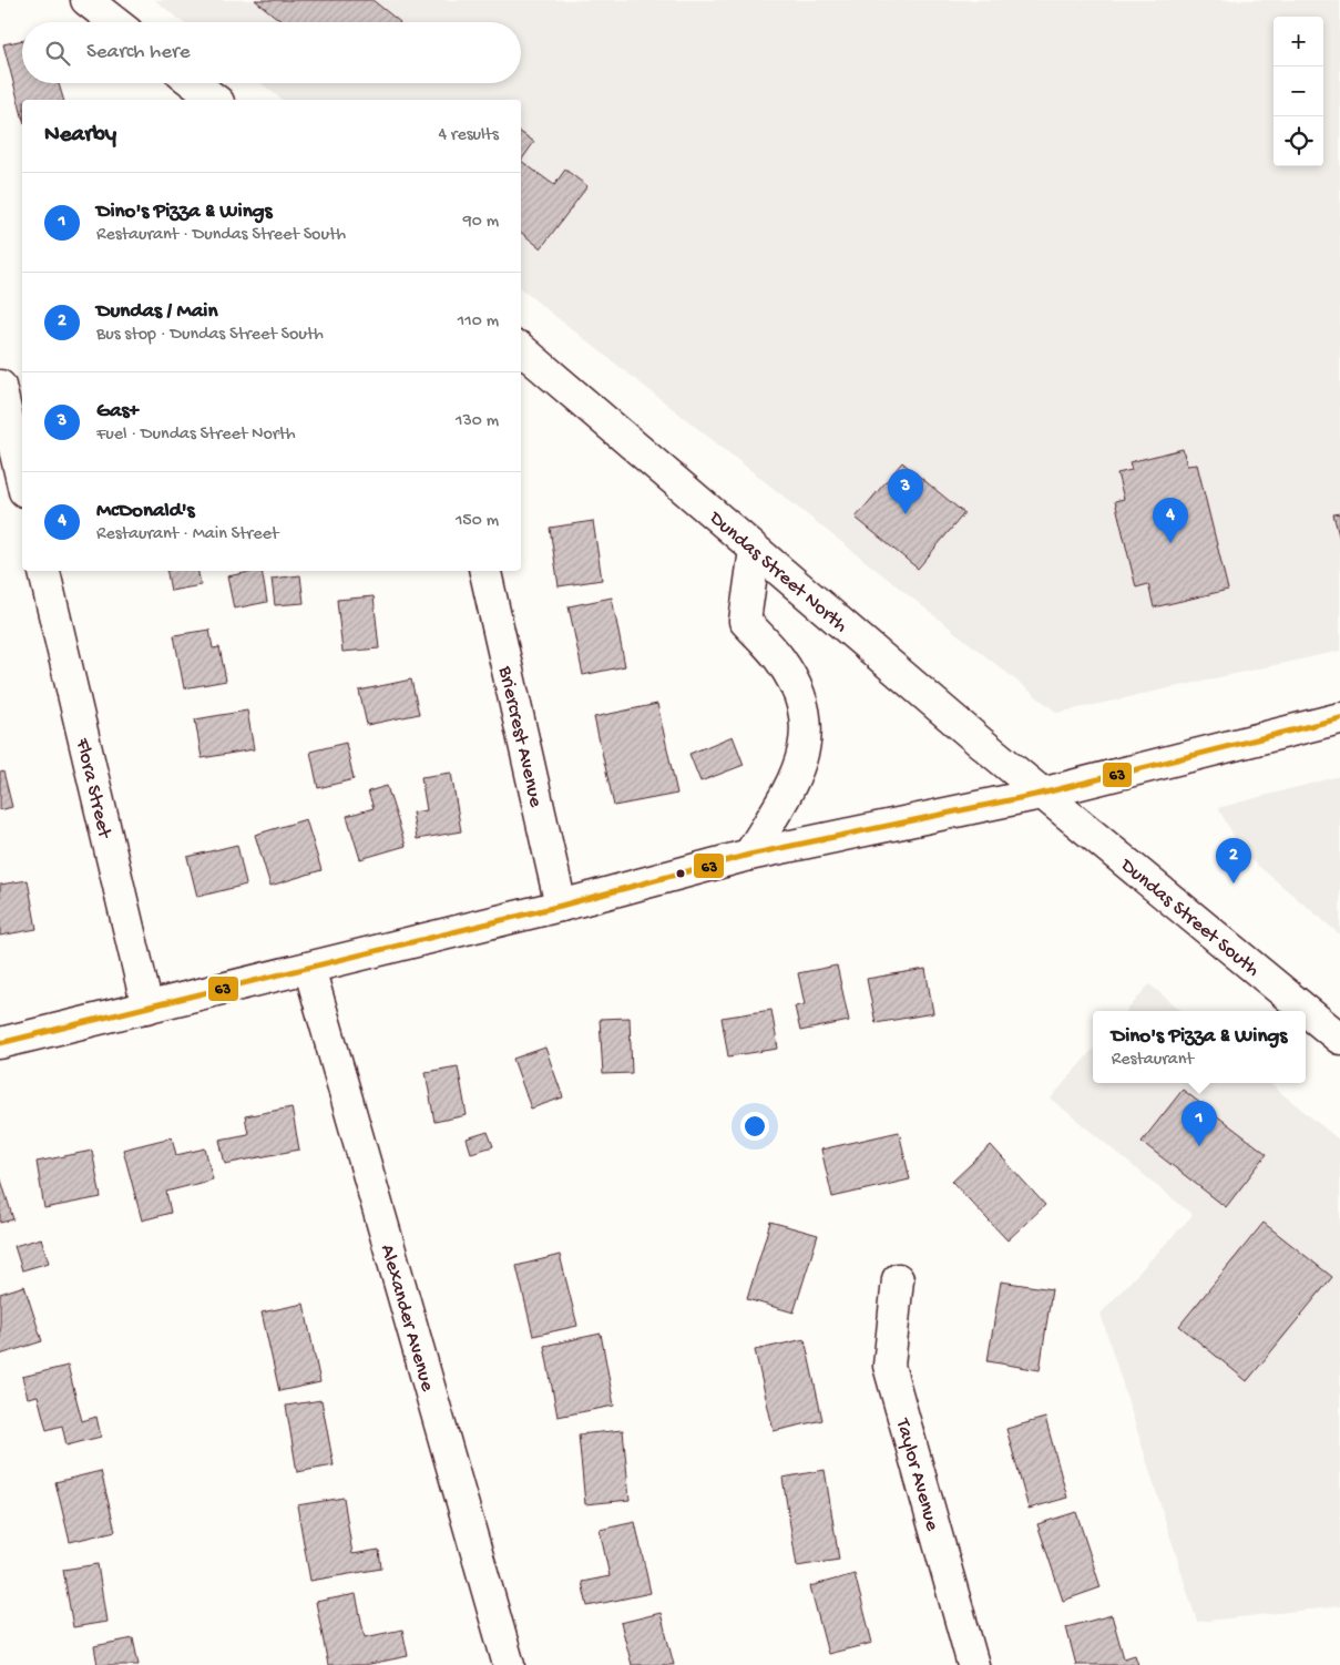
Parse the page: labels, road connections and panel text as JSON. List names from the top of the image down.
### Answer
{
  "streets": {
    "main road": [
      "Dundas Street North",
      "Briercrest Avenue",
      "Flora Street",
      "Dundas Street South",
      "Alexander Avenue",
      "Taylor Avenue"
    ]
  },
  "crossings": [
    ["Dundas Street North", "Dundas Street South"]
  ],
  "lines": ["transit line 63"],
  "page": {
    "map_buttons": ["+", "−"],
    "search": "Search here",
    "heading": ["Nearby", "4 results"],
    "list": [
      {
        "mark": "1",
        "name": "Dino's Pizza & Wings",
        "note": "Restaurant · Dundas Street South",
        "value": "90 m"
      },
      {
        "mark": "2",
        "name": "Dundas / Main",
        "note": "Bus stop · Dundas Street South",
        "value": "110 m"
      },
      {
        "mark": "3",
        "name": "Gas+",
        "note": "Fuel · Dundas Street North",
        "value": "130 m"
      },
      {
        "mark": "4",
        "name": "McDonald's",
        "note": "Restaurant · Main Street",
        "value": "150 m"
      }
    ],
    "pins": [
      "3",
      "4",
      "2",
      "1"
    ],
    "popup": ["Dino's Pizza & Wings", "Restaurant"]
  }
}
